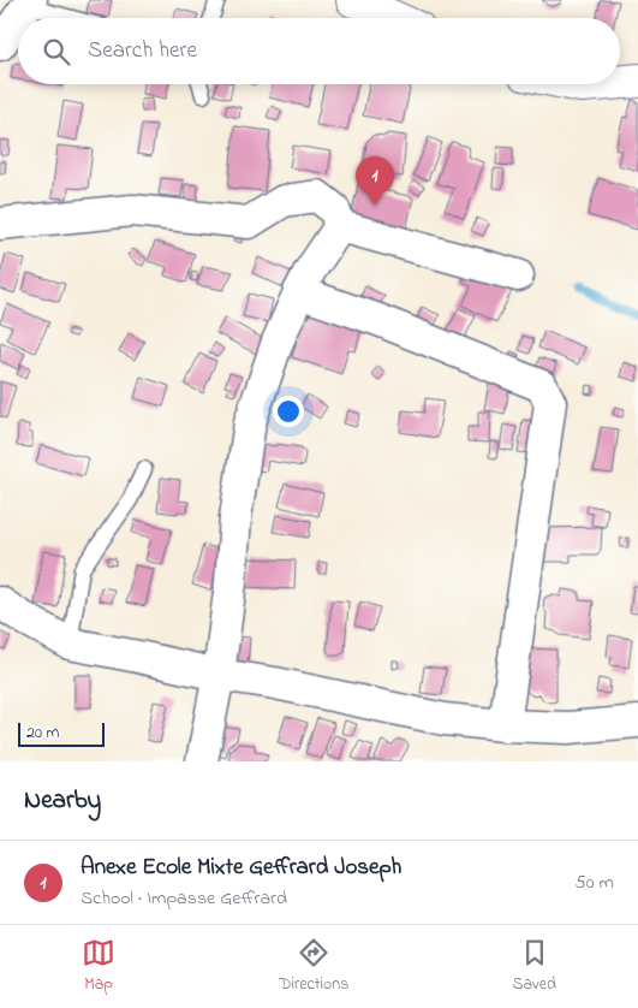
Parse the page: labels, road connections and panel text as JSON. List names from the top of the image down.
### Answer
{
  "scale_bar": "20 m",
  "page": {
    "search": "Search here",
    "pins": "1",
    "scale": "20 m",
    "heading": "Nearby",
    "list": [
      {
        "mark": "1",
        "name": "Anexe Ecole Mixte Geffrard Joseph",
        "note": "School · Impasse Geffrard",
        "value": "50 m"
      }
    ],
    "nav": ["Map", "Directions", "Saved"]
  }
}
